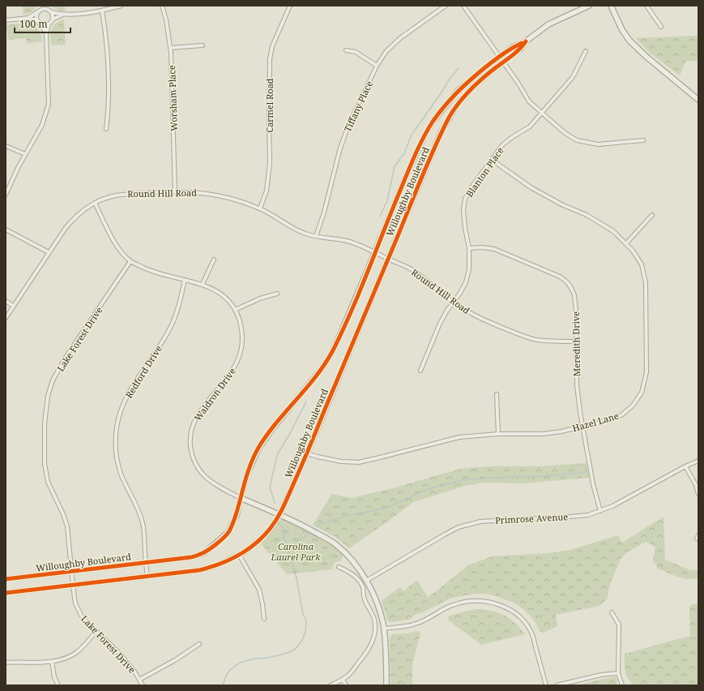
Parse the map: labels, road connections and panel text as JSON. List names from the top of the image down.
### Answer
{
  "streets": {
    "street": [
      "Worsham Place",
      "Carmel Road",
      "Tiffany Place",
      "Blanton Place",
      "Willoughby Boulevard",
      "Round Hill Road",
      "Lake Forest Drive",
      "Meredith Drive",
      "Redford Drive",
      "Waldron Drive",
      "Hazel Lane",
      "Primrose Avenue"
    ]
  },
  "crossings": [
    ["Worsham Place", "Round Hill Road"],
    ["Carmel Road", "Round Hill Road"],
    ["Tiffany Place", "Round Hill Road"],
    ["Blanton Place", "Round Hill Road"],
    ["Blanton Place", "Meredith Drive"],
    ["Blanton Place", "Hazel Lane"],
    ["Willoughby Boulevard", "Round Hill Road"],
    ["Willoughby Boulevard", "Lake Forest Drive"],
    ["Willoughby Boulevard", "Redford Drive"],
    ["Willoughby Boulevard", "Waldron Drive"],
    ["Willoughby Boulevard", "Hazel Lane"],
    ["Round Hill Road", "Meredith Drive"],
    ["Round Hill Road", "Waldron Drive"],
    ["Lake Forest Drive", "Waldron Drive"],
    ["Meredith Drive", "Hazel Lane"],
    ["Meredith Drive", "Primrose Avenue"],
    ["Redford Drive", "Waldron Drive"],
    ["Waldron Drive", "Primrose Avenue"]
  ],
  "parks": ["Carolina Laurel Park"],
  "scale_bar": "100 m"
}
